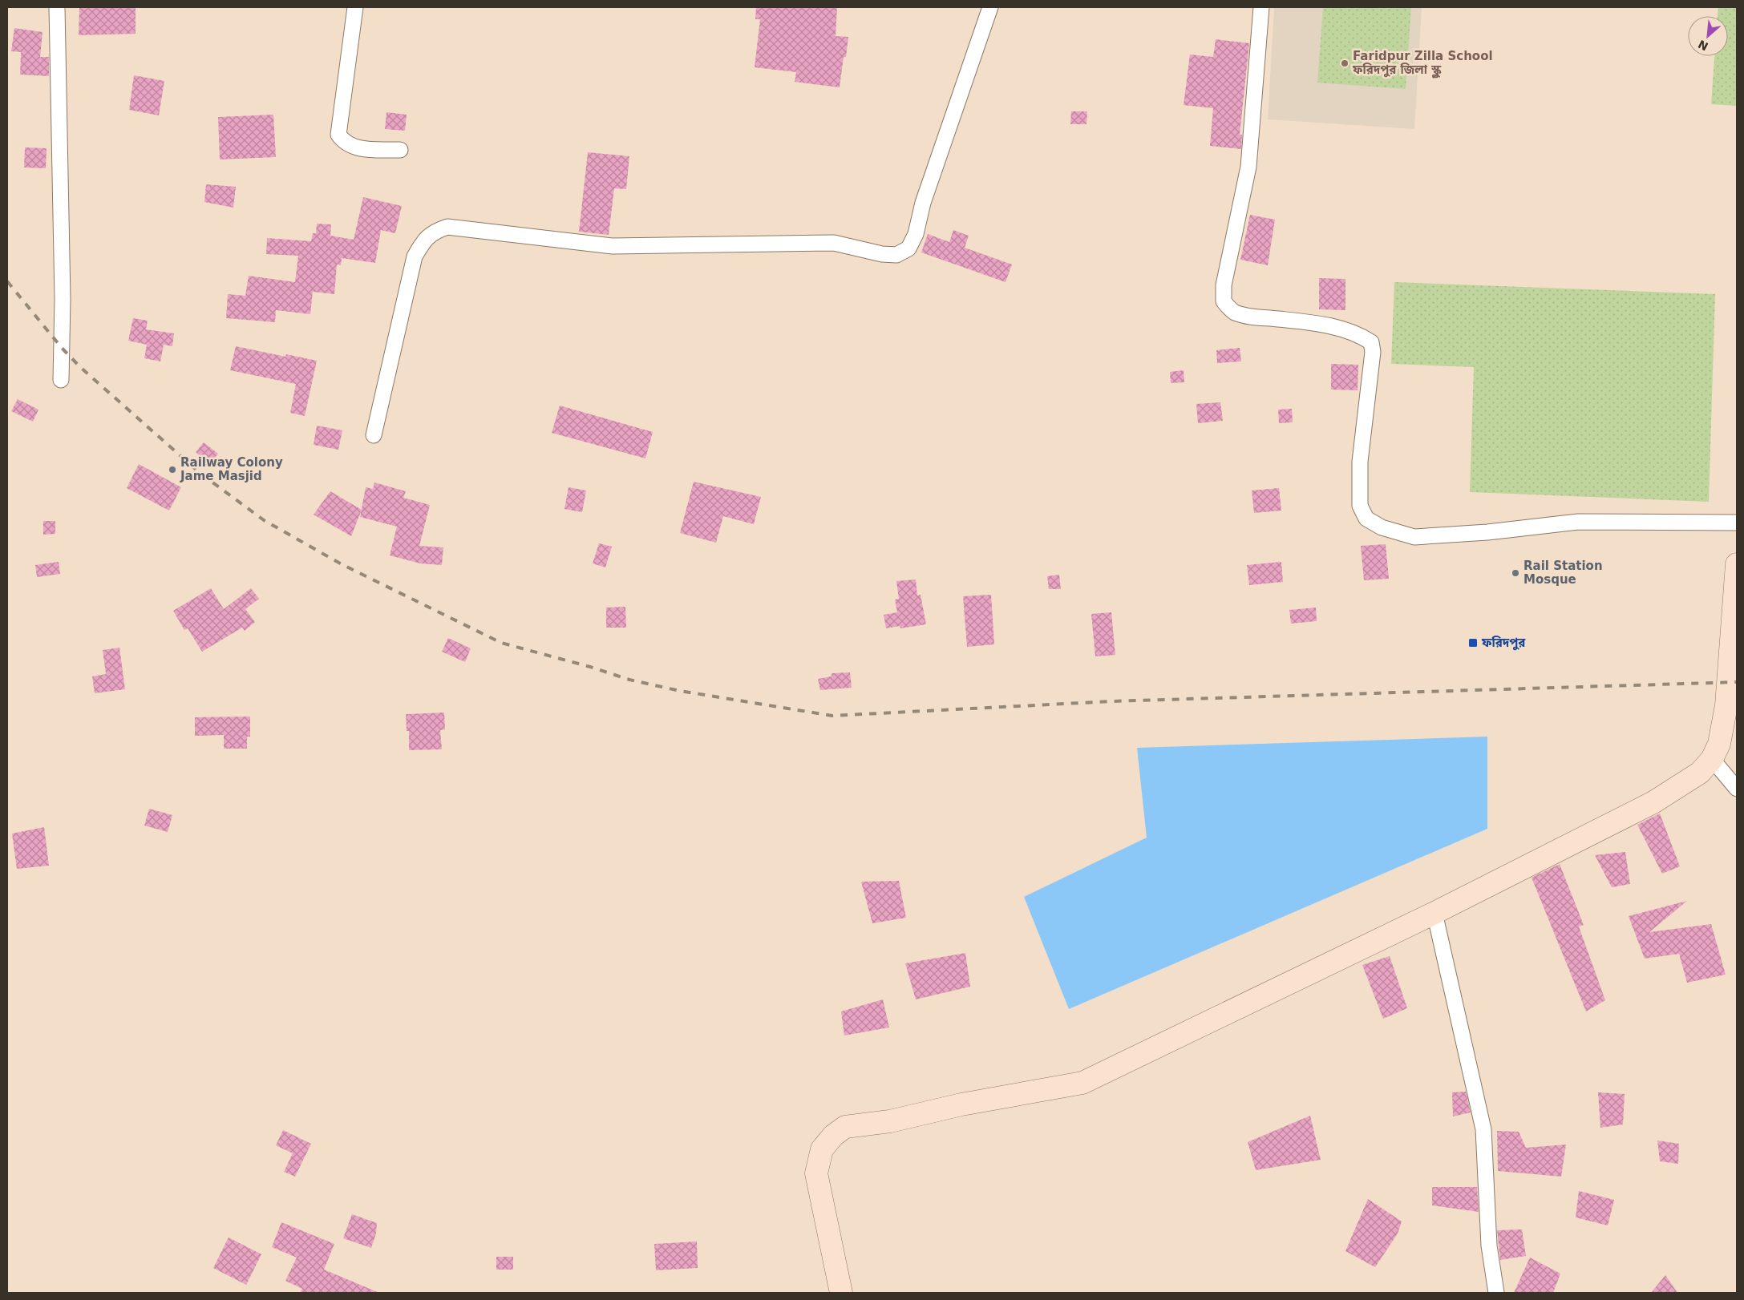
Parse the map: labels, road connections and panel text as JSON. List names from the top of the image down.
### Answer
{
  "places": {
    "other": ["Faridpur Zilla School ফরিদপুর জিলা স্কুল", "Railway Colony Jame Masjid", "Rail Station Mosque"],
    "transit": ["ফরিদপুর"]
  },
  "north": "bottom left"
}
